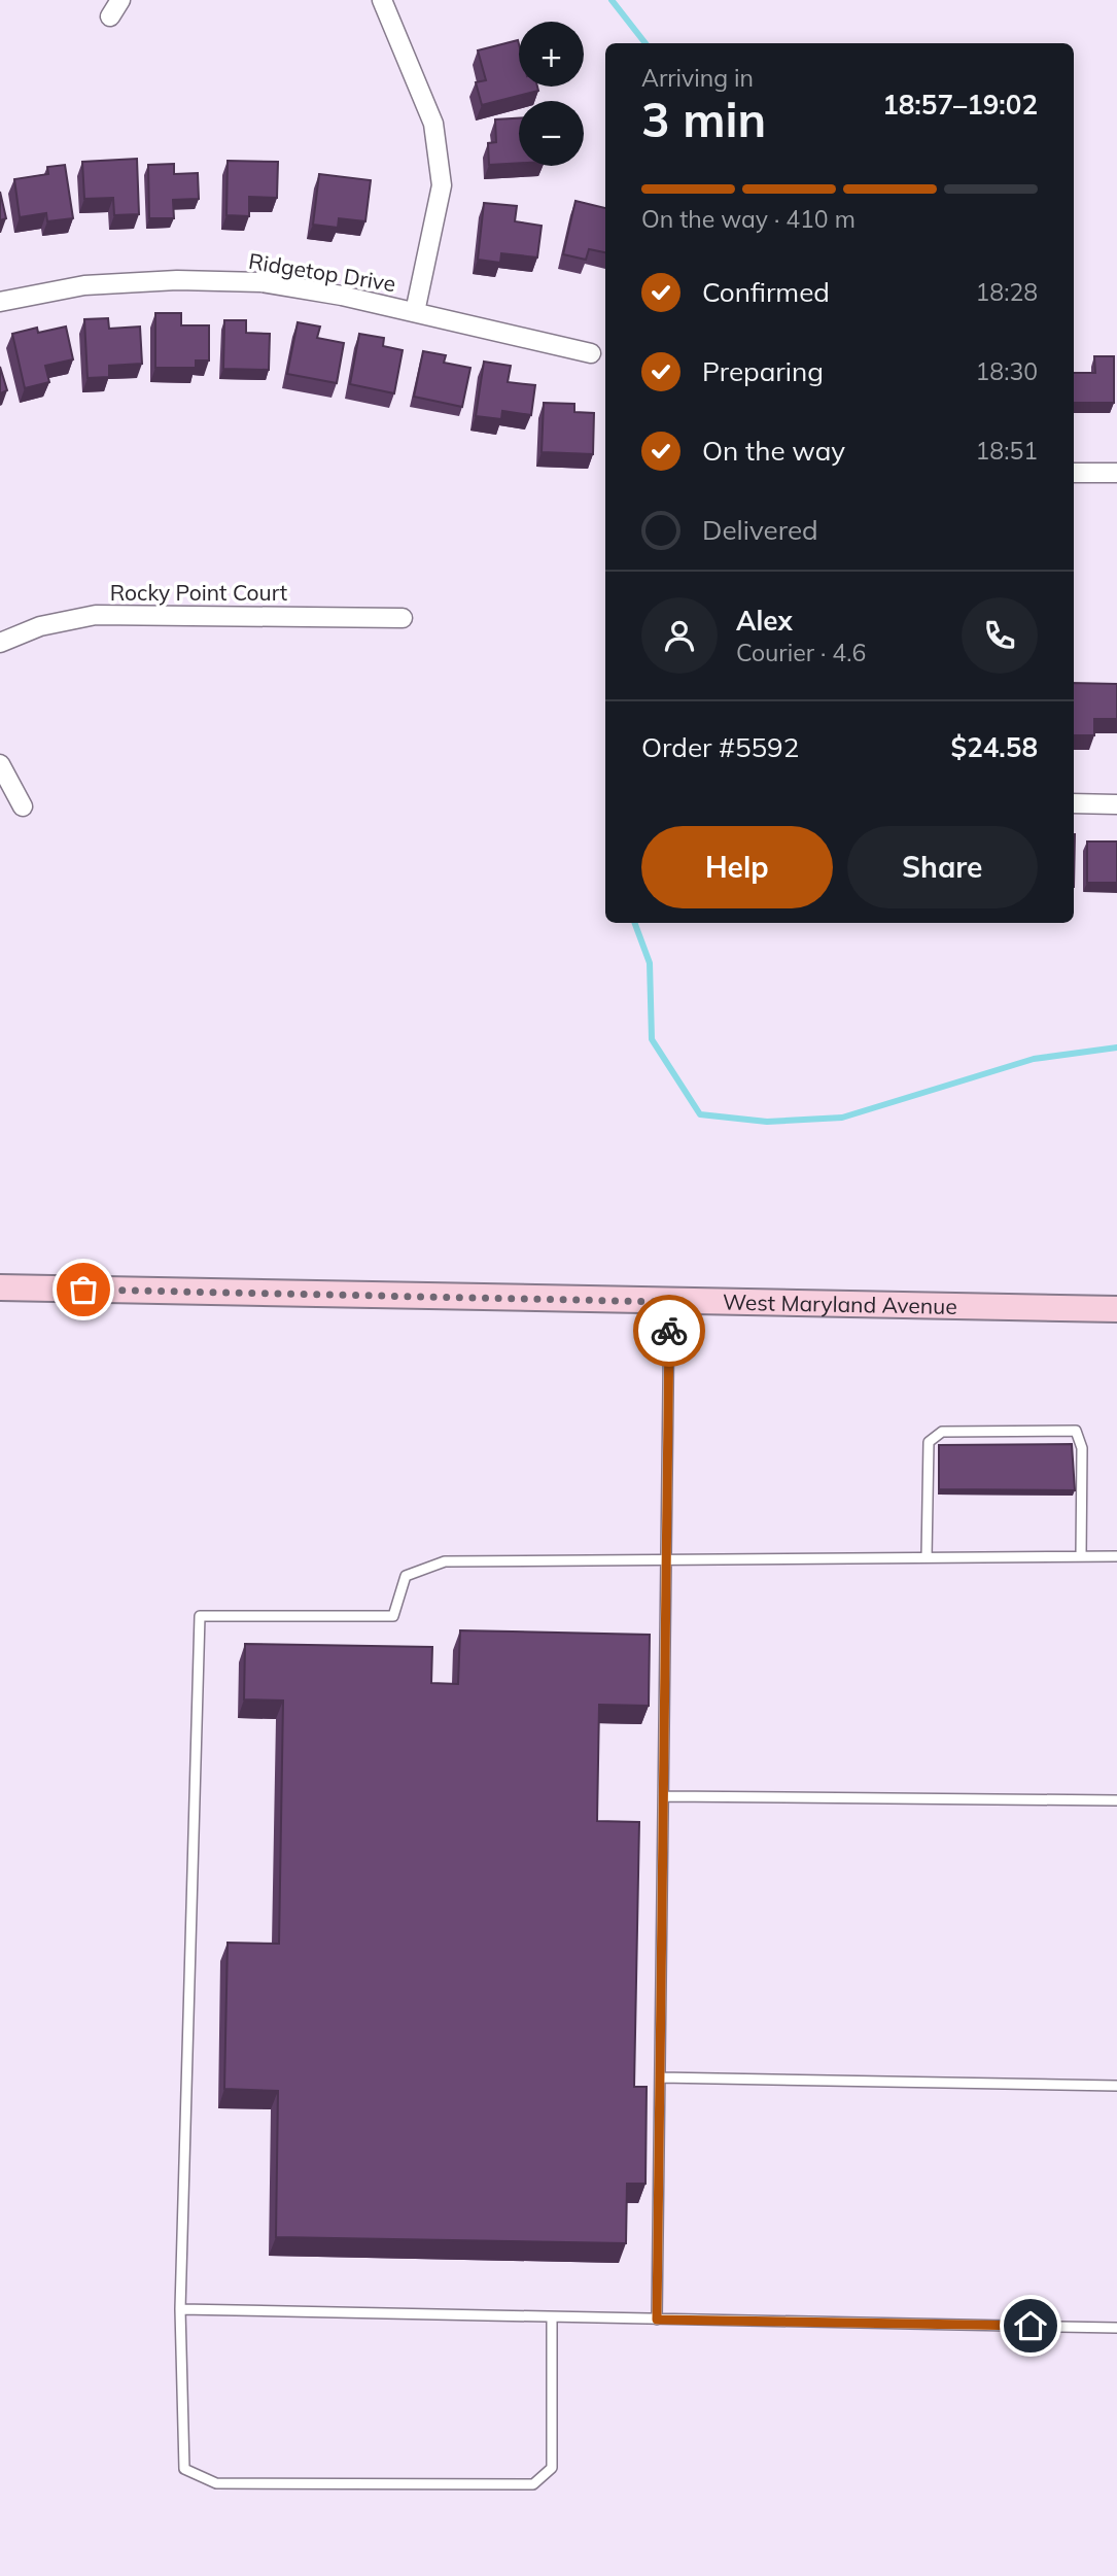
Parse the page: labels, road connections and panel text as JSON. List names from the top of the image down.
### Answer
{
  "streets": {
    "street": ["Ridgetop Drive", "Rocky Point Court", "West Maryland Avenue"]
  },
  "page": {
    "map_buttons": ["+", "−"],
    "heading": ["3 min", "Arriving in", "18:57–19:02"],
    "panel": [
      "Alex",
      "Courier · 4.6",
      "Order #5592",
      "$24.58"
    ],
    "bar": "On the way · 410 m",
    "list": [
      ["Confirmed", "18:28"],
      ["Preparing", "18:30"],
      ["On the way", "18:51"],
      "Delivered"
    ],
    "buttons": ["Help", "Share"]
  }
}
